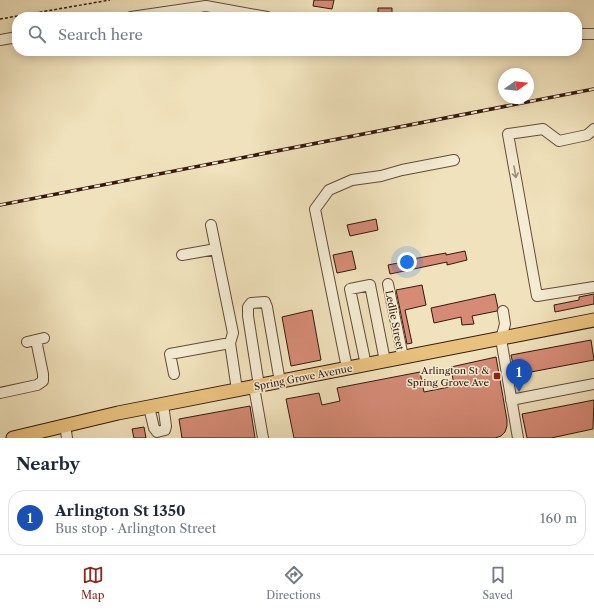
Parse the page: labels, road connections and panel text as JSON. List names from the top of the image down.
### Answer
{
  "streets": {
    "main road": ["Spring Grove Avenue"],
    "street": ["Ledlie Street"]
  },
  "crossings": [
    ["Ledlie Street", "Spring Grove Avenue"]
  ],
  "places": {
    "transit": ["Arlington St & Spring Grove Ave"]
  },
  "north": "right",
  "page": {
    "search": "Search here",
    "pins": "1",
    "heading": "Nearby",
    "list": [
      {
        "mark": "1",
        "name": "Arlington St 1350",
        "note": "Bus stop · Arlington Street",
        "value": "160 m"
      }
    ],
    "nav": ["Map", "Directions", "Saved"]
  }
}
